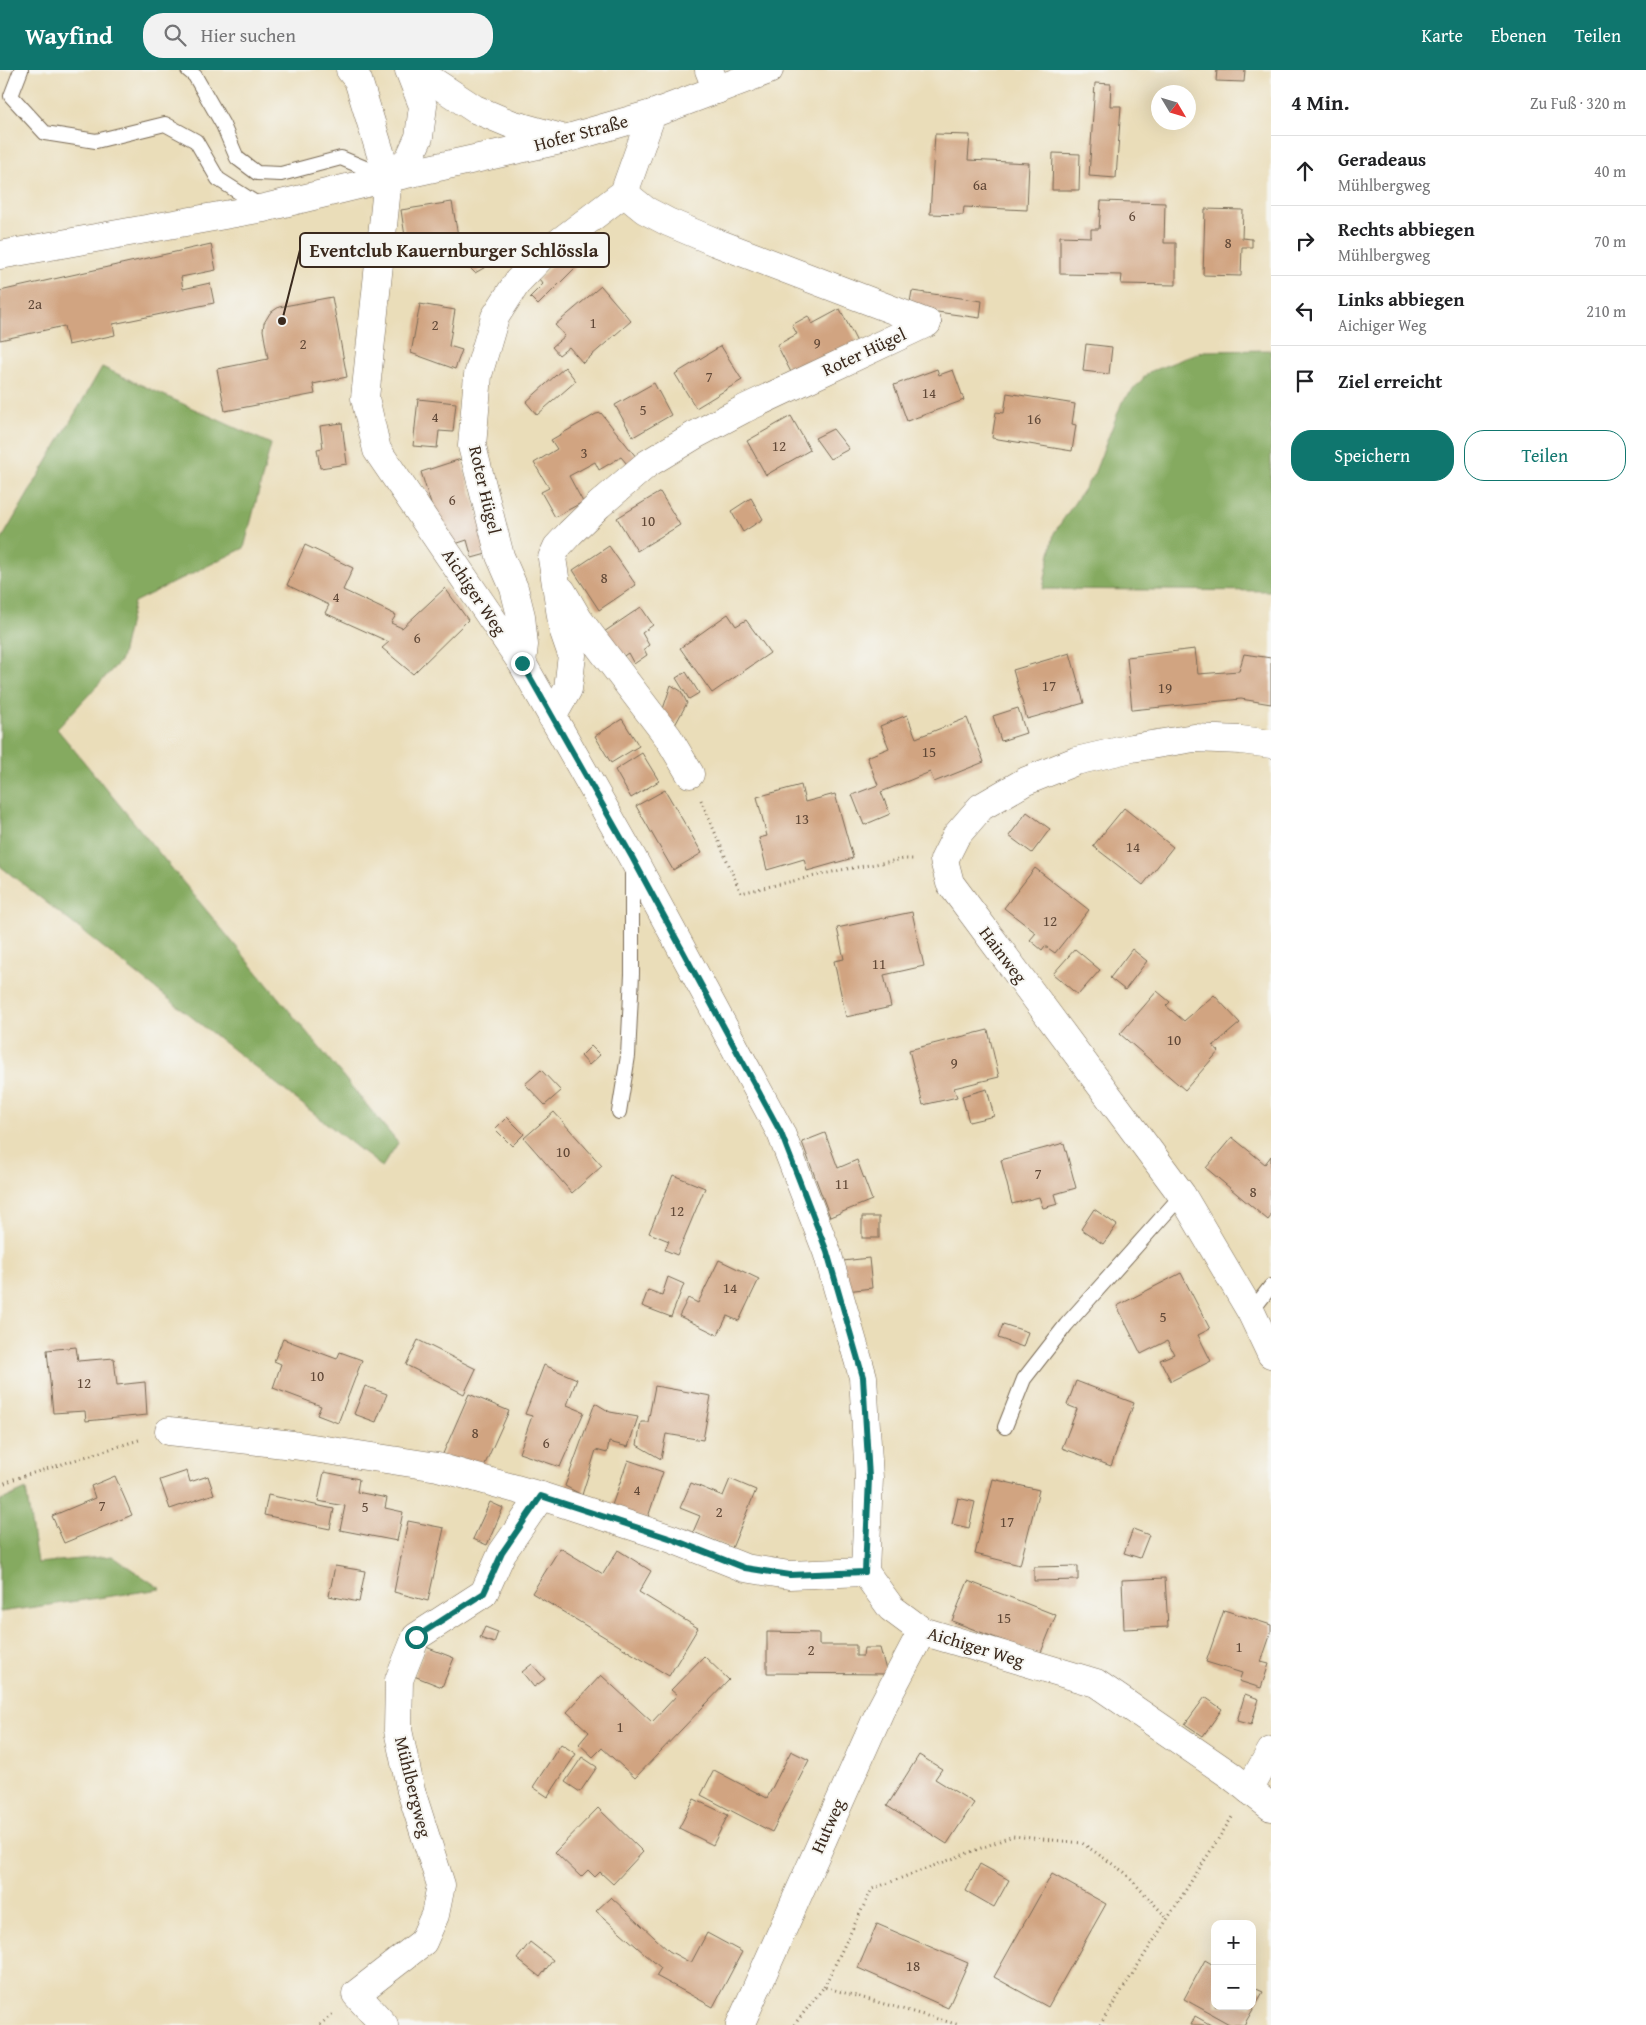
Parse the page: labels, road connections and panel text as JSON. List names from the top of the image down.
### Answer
{
  "streets": {
    "main road": [
      "Hofer Straße",
      "Roter Hügel",
      "Aichiger Weg",
      "Hainweg",
      "Mühlbergweg",
      "Hutweg"
    ]
  },
  "crossings": [
    ["Hofer Straße", "Aichiger Weg"],
    ["Roter Hügel", "Aichiger Weg"],
    ["Aichiger Weg", "Hutweg"]
  ],
  "places": ["Eventclub Kauernburger Schlössla"],
  "house_numbers": [
    "6a",
    "6",
    "8",
    "2a",
    "1",
    "2",
    "9",
    "2",
    "7",
    "14",
    "5",
    "4",
    "16",
    "12",
    "3",
    "6",
    "10",
    "8",
    "4",
    "6",
    "17",
    "19",
    "15",
    "13",
    "14",
    "12",
    "11",
    "10",
    "9",
    "10",
    "7",
    "11",
    "8",
    "12",
    "14",
    "5",
    "10",
    "12",
    "8",
    "6",
    "4",
    "7",
    "5",
    "2",
    "17",
    "15",
    "1",
    "2",
    "1",
    "18"
  ],
  "north": "bottom right",
  "page": {
    "header": "Wayfind",
    "search": "Hier suchen",
    "nav": ["Karte", "Ebenen", "Teilen"],
    "heading": ["4 Min.", "Zu Fuß · 320 m"],
    "list": [
      ["Geradeaus", "Mühlbergweg", "40 m"],
      ["Rechts abbiegen", "Mühlbergweg", "70 m"],
      ["Links abbiegen", "Aichiger Weg", "210 m"],
      "Ziel erreicht"
    ],
    "buttons": ["Speichern", "Teilen"],
    "map_buttons": ["+", "−"]
  }
}
